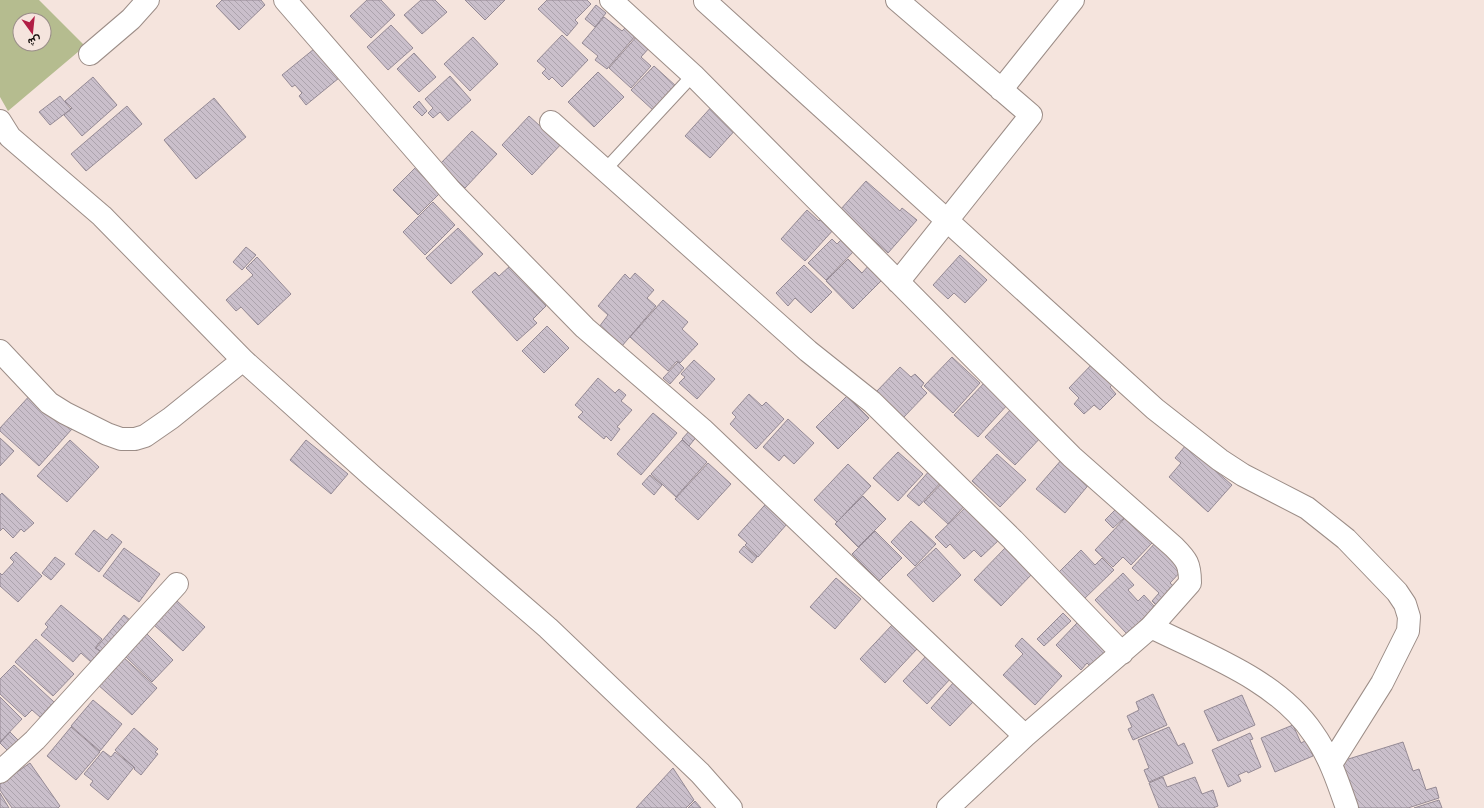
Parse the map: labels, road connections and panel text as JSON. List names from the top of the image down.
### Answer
{
  "north": "bottom"
}
